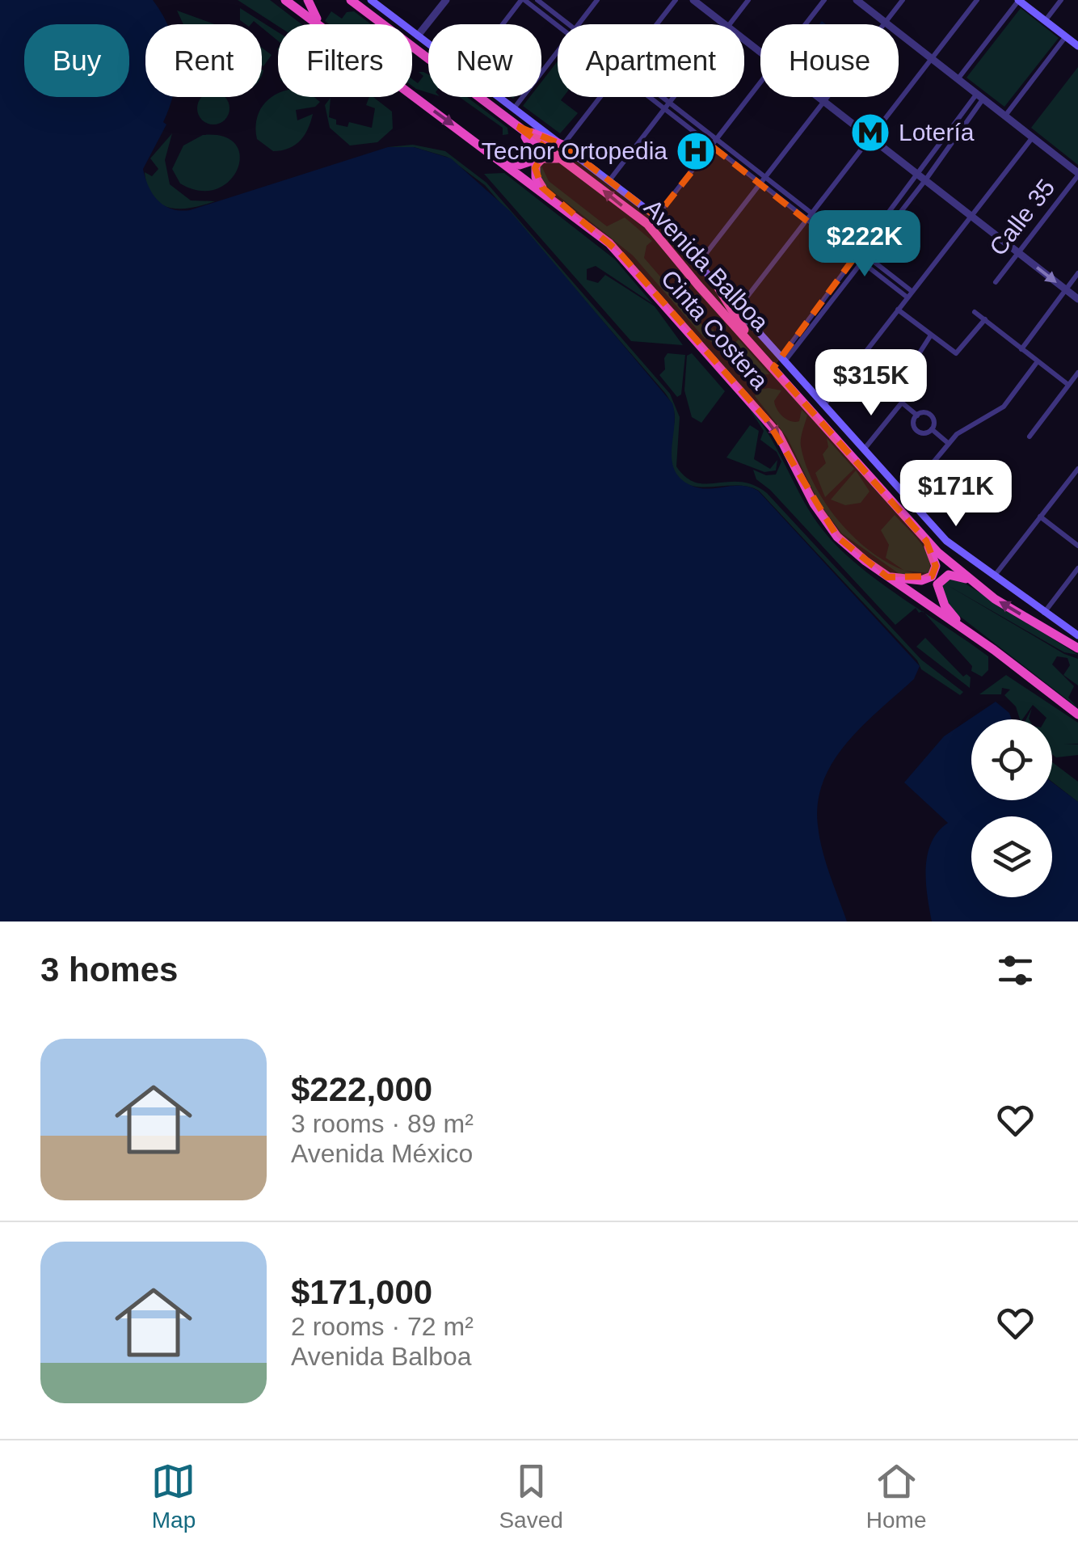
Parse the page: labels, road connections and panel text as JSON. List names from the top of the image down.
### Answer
{
  "streets": {
    "highway": ["Avenida Balboa", "Cinta Costera"],
    "street": ["Calle 35"]
  },
  "one_way": ["Cinta Costera"],
  "places": {
    "metro station": ["Lotería"],
    "hospital": ["Tecnor Ortopedia"]
  },
  "page": {
    "chip": [
      "Buy",
      "Rent",
      "Filters",
      "New",
      "Apartment",
      "House"
    ],
    "price": ["$222K", "$315K", "$171K"],
    "heading": "3 homes",
    "list": [
      {
        "name": "$222,000",
        "note": "3 rooms · 89 m² · Avenida México"
      },
      {
        "name": "$171,000",
        "note": "2 rooms · 72 m² · Avenida Balboa"
      }
    ],
    "tabs": ["Map", "Saved", "Home"]
  }
}
